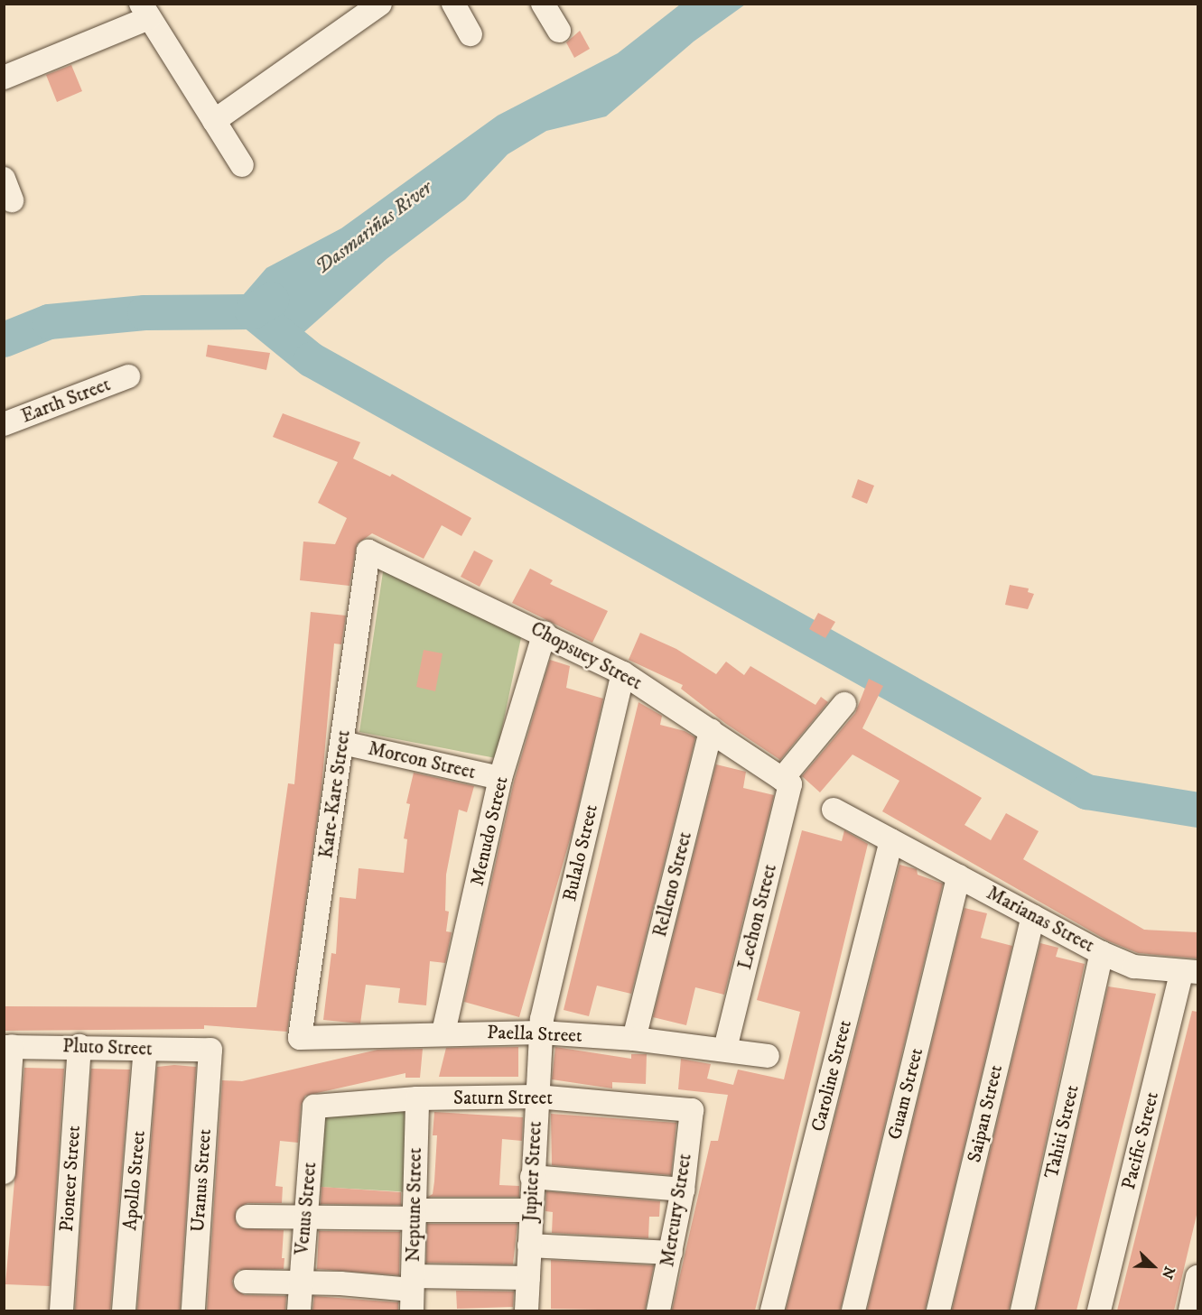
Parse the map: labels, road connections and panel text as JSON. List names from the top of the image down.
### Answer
{
  "streets": {
    "street": [
      "Earth Street",
      "Chopsuey Street",
      "Morcon Street",
      "Kare-Kare Street",
      "Menudo Street",
      "Bulalo Street",
      "Relleno Street",
      "Lechon Street",
      "Marianas Street",
      "Paella Street",
      "Pluto Street",
      "Caroline Street",
      "Guam Street",
      "Saturn Street",
      "Saipan Street",
      "Tahiti Street",
      "Pacific Street",
      "Jupiter Street",
      "Pioneer Street",
      "Apollo Street",
      "Uranus Street",
      "Neptune Street",
      "Venus Street",
      "Mercury Street"
    ]
  },
  "crossings": [
    ["Chopsuey Street", "Kare-Kare Street"],
    ["Chopsuey Street", "Menudo Street"],
    ["Chopsuey Street", "Bulalo Street"],
    ["Chopsuey Street", "Relleno Street"],
    ["Chopsuey Street", "Lechon Street"],
    ["Morcon Street", "Kare-Kare Street"],
    ["Morcon Street", "Menudo Street"],
    ["Kare-Kare Street", "Paella Street"],
    ["Menudo Street", "Paella Street"],
    ["Bulalo Street", "Paella Street"],
    ["Bulalo Street", "Jupiter Street"],
    ["Relleno Street", "Paella Street"],
    ["Lechon Street", "Paella Street"],
    ["Marianas Street", "Caroline Street"],
    ["Marianas Street", "Guam Street"],
    ["Marianas Street", "Saipan Street"],
    ["Marianas Street", "Tahiti Street"],
    ["Marianas Street", "Pacific Street"],
    ["Paella Street", "Jupiter Street"],
    ["Pluto Street", "Pioneer Street"],
    ["Pluto Street", "Apollo Street"],
    ["Pluto Street", "Uranus Street"],
    ["Saturn Street", "Jupiter Street"],
    ["Saturn Street", "Neptune Street"],
    ["Saturn Street", "Venus Street"],
    ["Saturn Street", "Mercury Street"]
  ],
  "water": ["Dasmariñas River"],
  "north": "bottom right"
}
